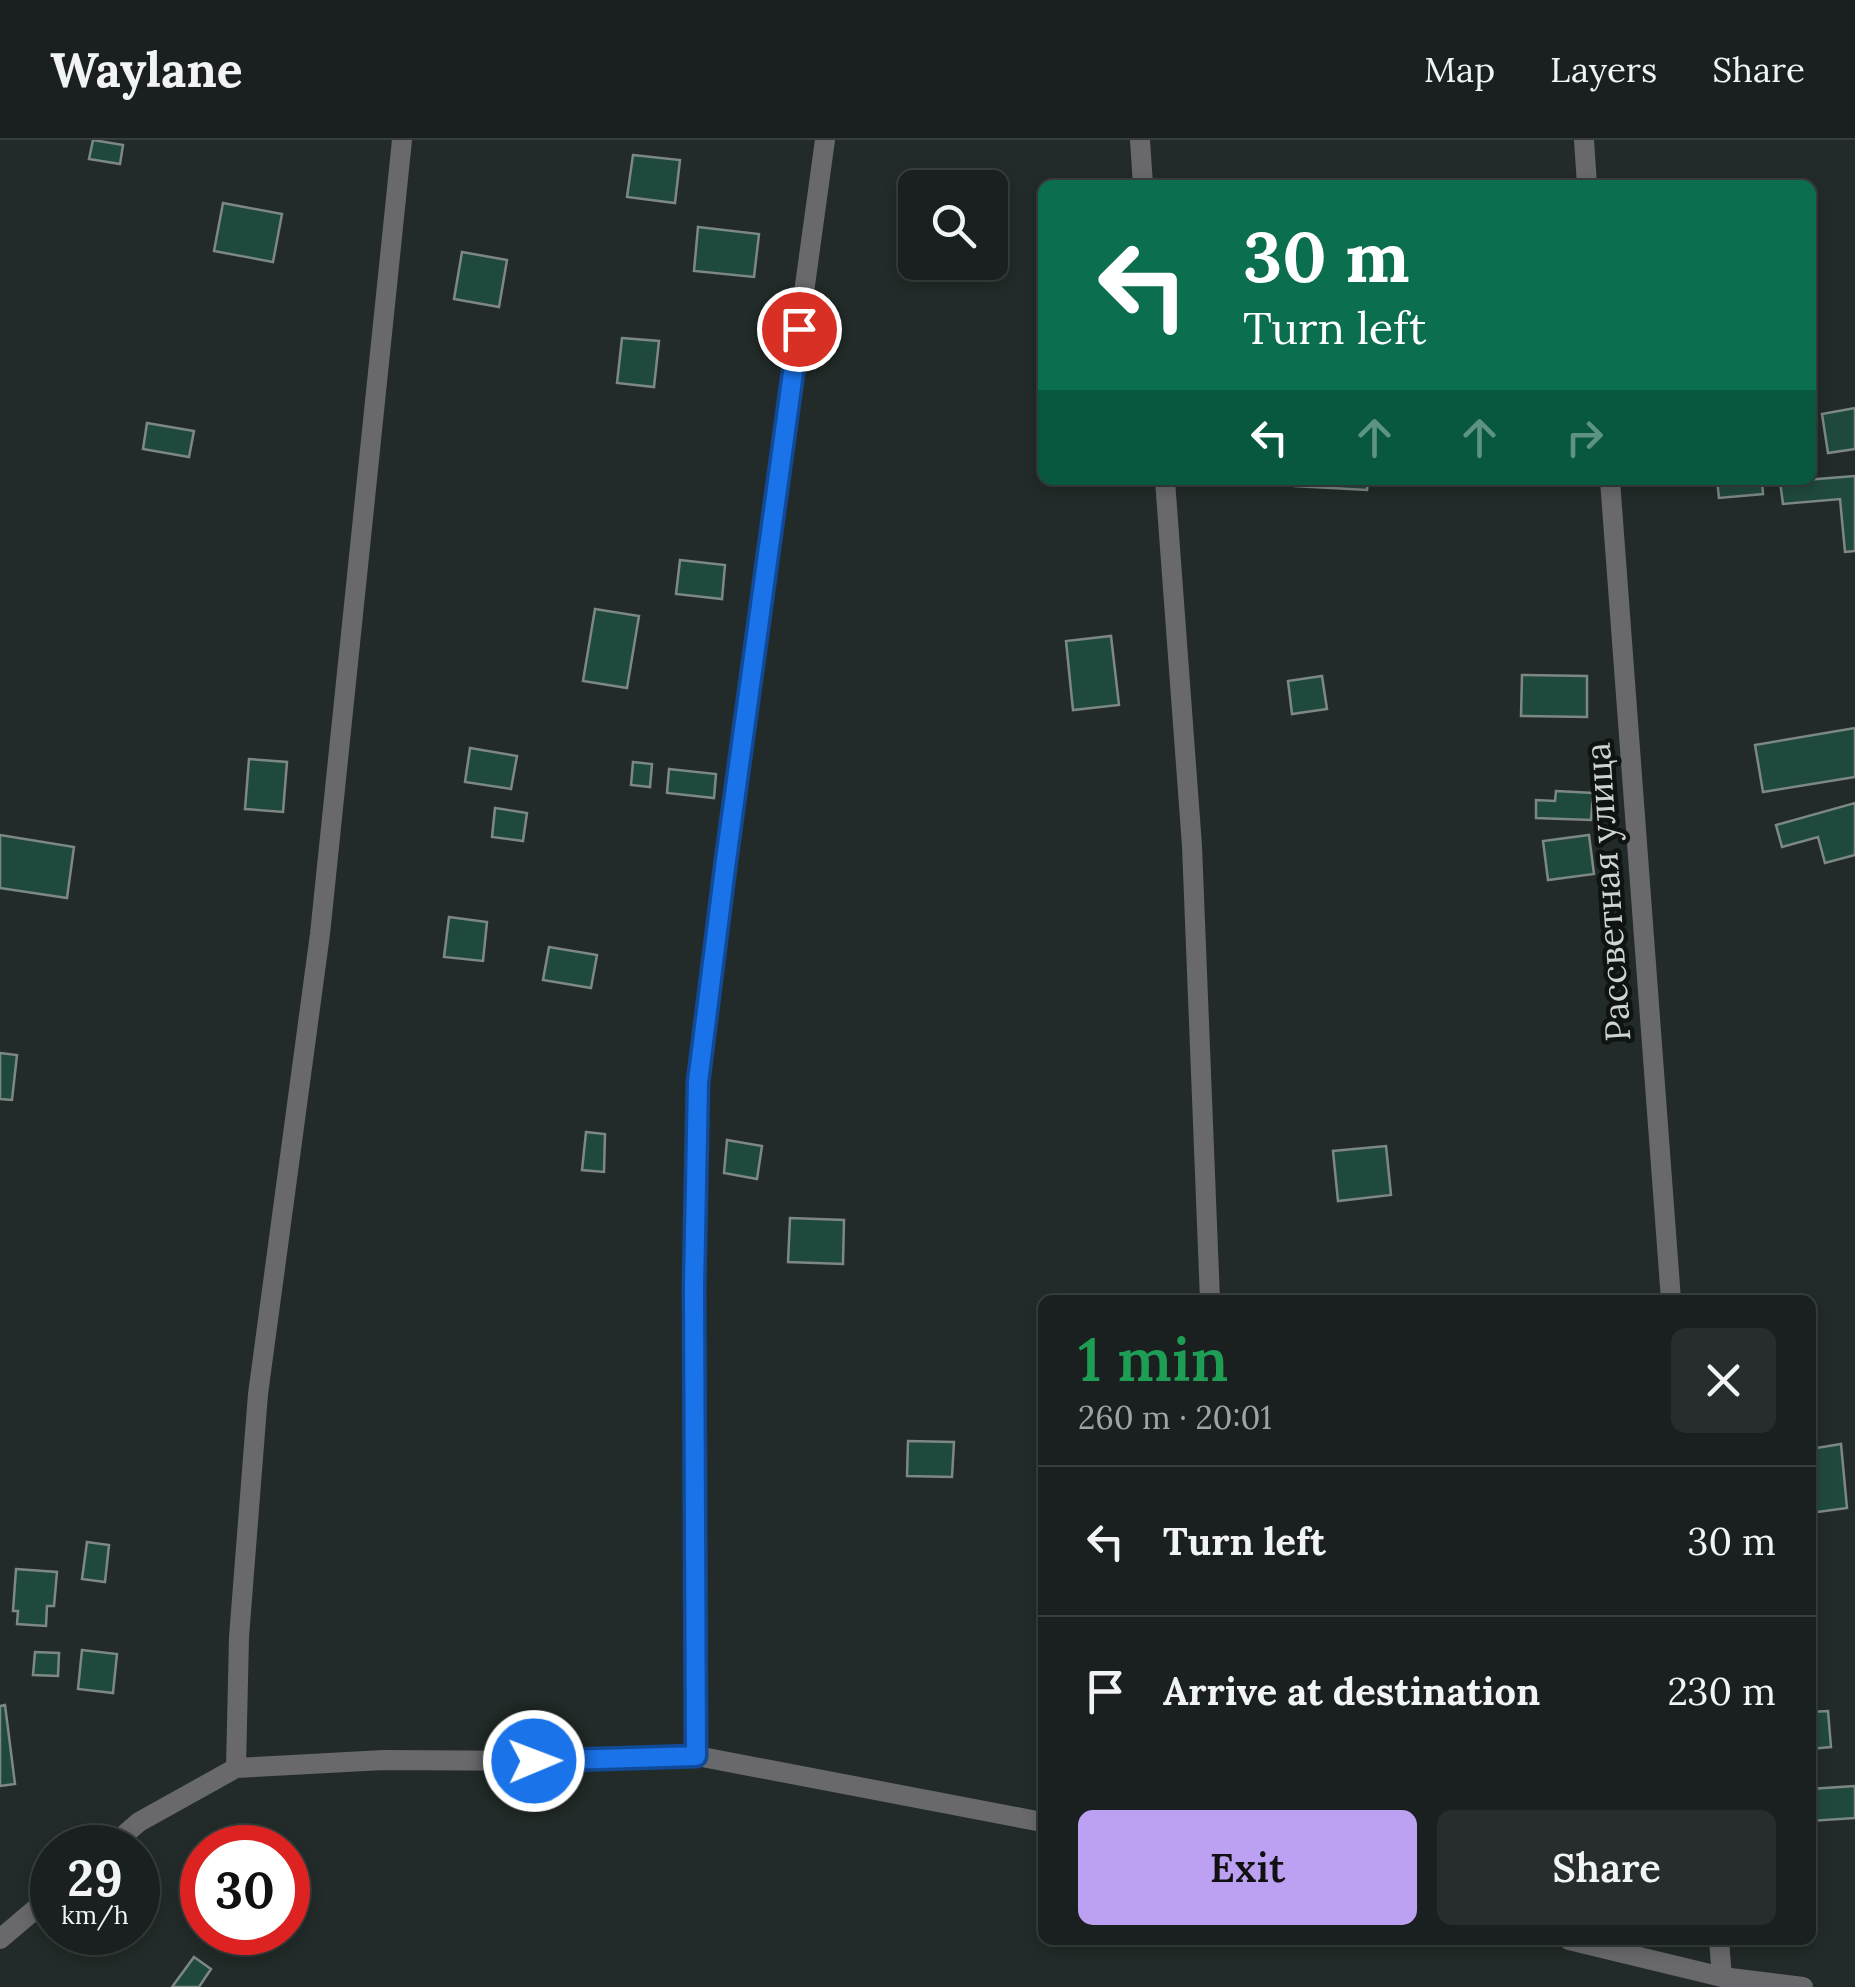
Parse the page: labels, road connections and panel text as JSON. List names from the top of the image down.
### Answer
{
  "streets": {
    "street": ["Рассветная улица"]
  },
  "page": {
    "header": "Waylane",
    "nav": ["Map", "Layers", "Share"],
    "turn": ["30 m", "Turn left"],
    "heading": ["1 min", "260 m · 20:01"],
    "list": [
      {
        "name": "Turn left",
        "value": "30 m"
      },
      {
        "name": "Arrive at destination",
        "value": "230 m"
      }
    ],
    "buttons": ["Exit", "Share"],
    "speed": "29 km/h",
    "limit": "30"
  }
}
